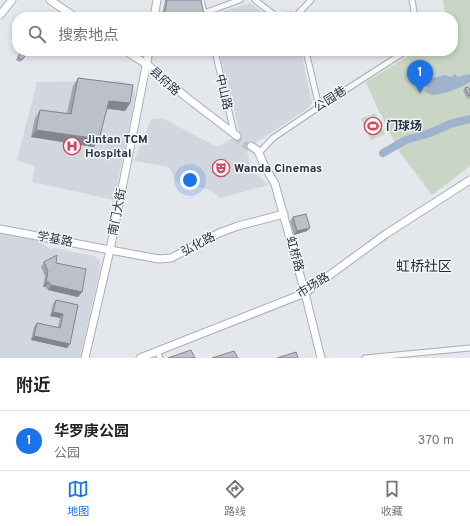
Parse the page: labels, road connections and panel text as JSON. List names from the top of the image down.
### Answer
{
  "streets": {
    "street": [
      "县府路",
      "中山路",
      "公园巷",
      "南门大街",
      "学基路",
      "弘化路",
      "虹桥路",
      "市场路"
    ]
  },
  "crossings": [
    ["县府路", "中山路"],
    ["县府路", "南门大街"],
    ["公园巷", "虹桥路"],
    ["南门大街", "学基路"],
    ["南门大街", "弘化路"],
    ["学基路", "弘化路"],
    ["弘化路", "虹桥路"],
    ["虹桥路", "市场路"]
  ],
  "districts": ["虹桥社区"],
  "places": {
    "sports": ["门球场"],
    "hospital": ["Jintan TCM Hospital"],
    "theatre": ["Wanda Cinemas"]
  },
  "page": {
    "search": "搜索地点",
    "pins": "1",
    "heading": "附近",
    "list": [
      {
        "mark": "1",
        "name": "华罗庚公园",
        "note": "公园",
        "value": "370 m"
      }
    ],
    "nav": ["地图", "路线", "收藏"]
  }
}
